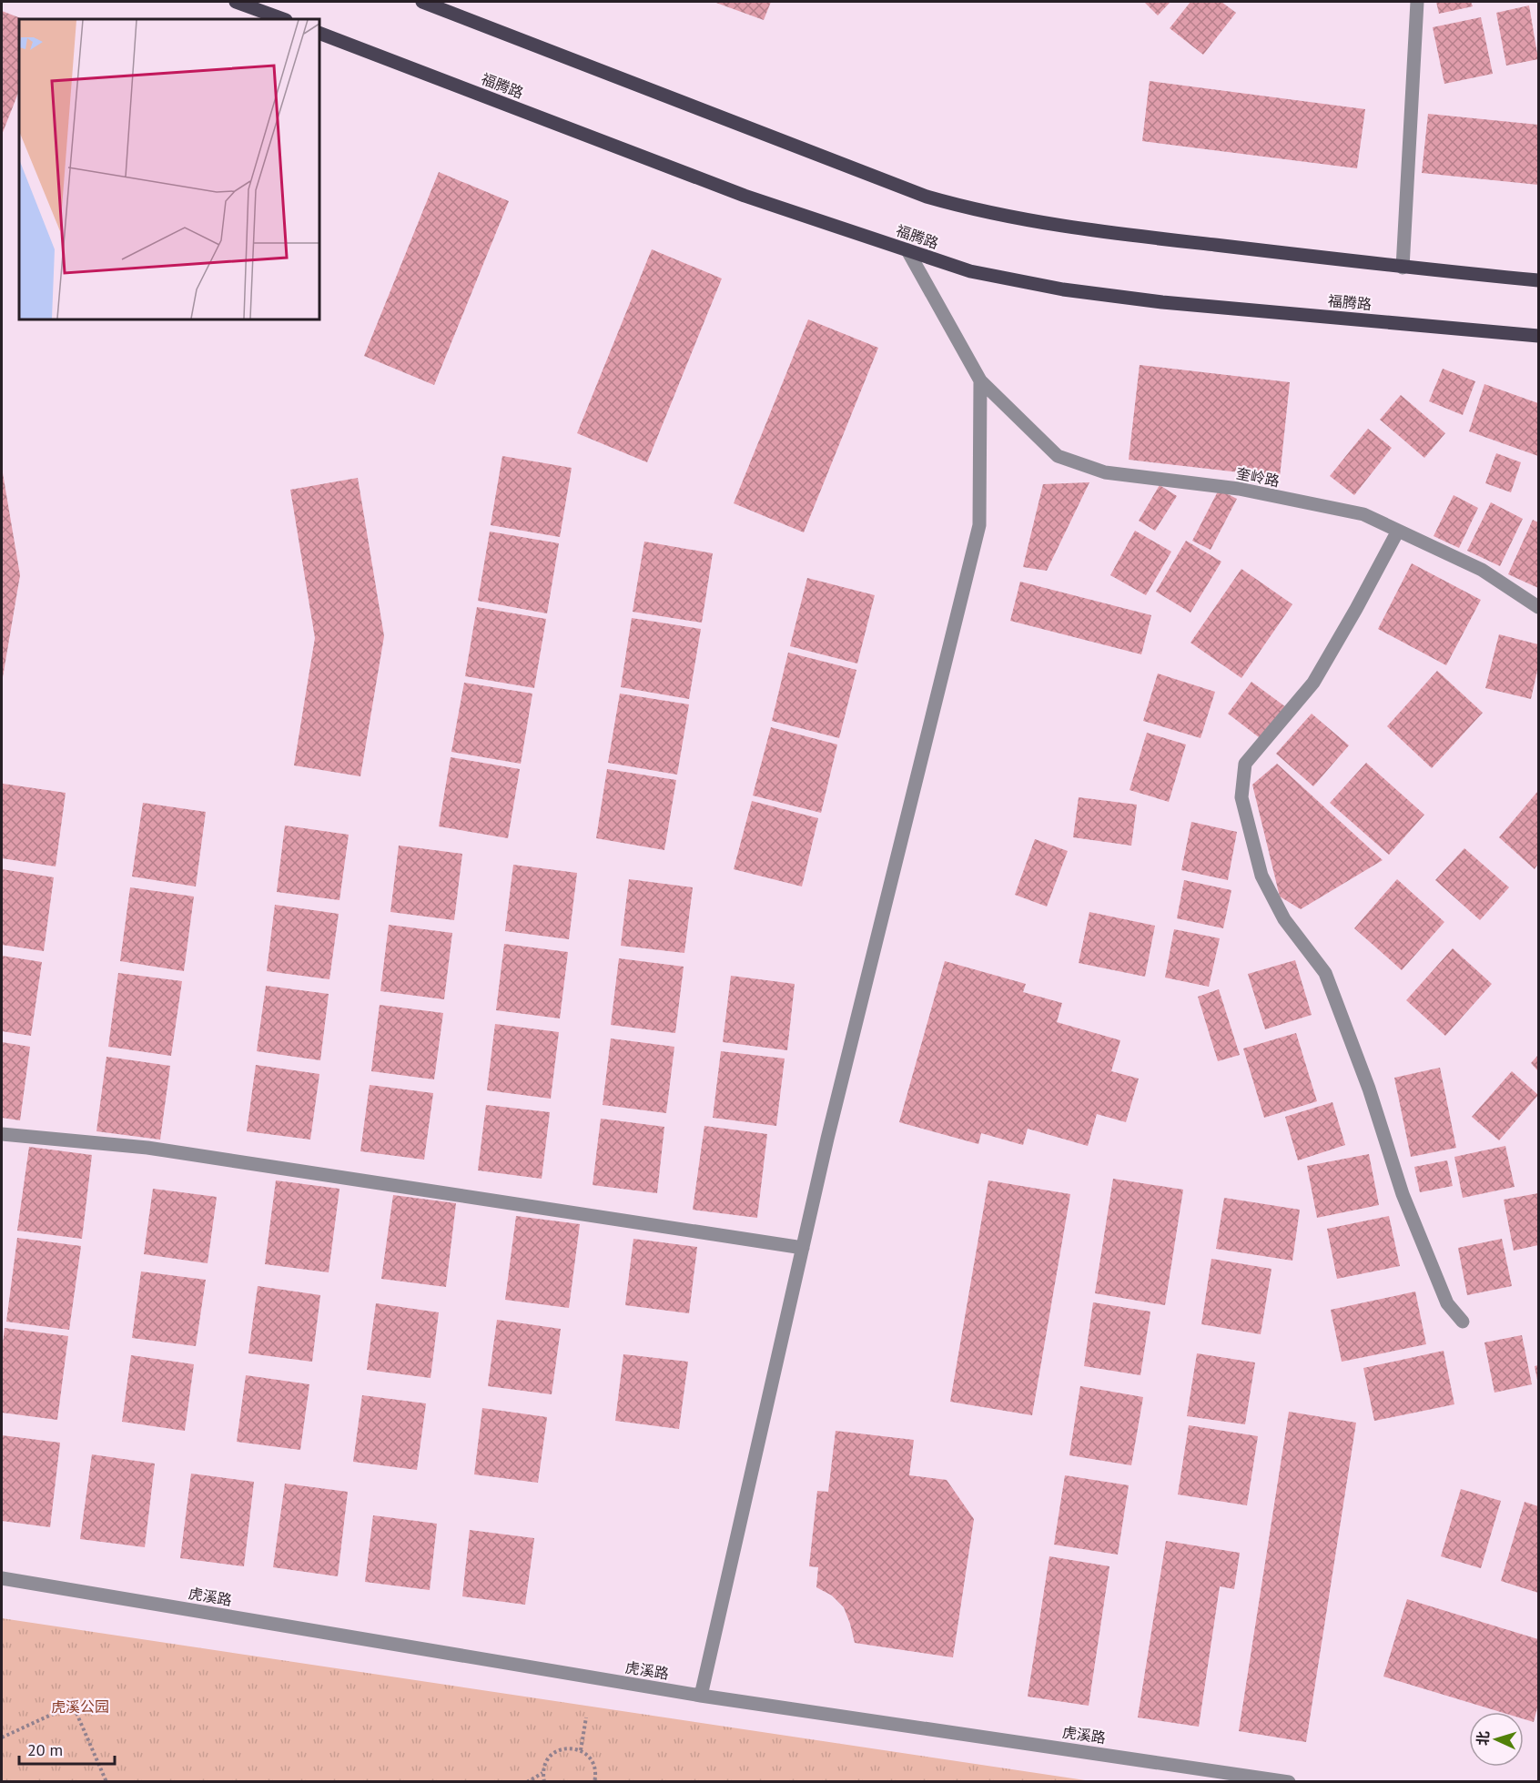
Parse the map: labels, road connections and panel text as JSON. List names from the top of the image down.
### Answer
{
  "streets": {
    "main road": ["福腾路"],
    "street": ["奎岭路", "虎溪路"]
  },
  "parks": ["虎溪公园"],
  "scale_bar": "20 m",
  "north": "left"
}
